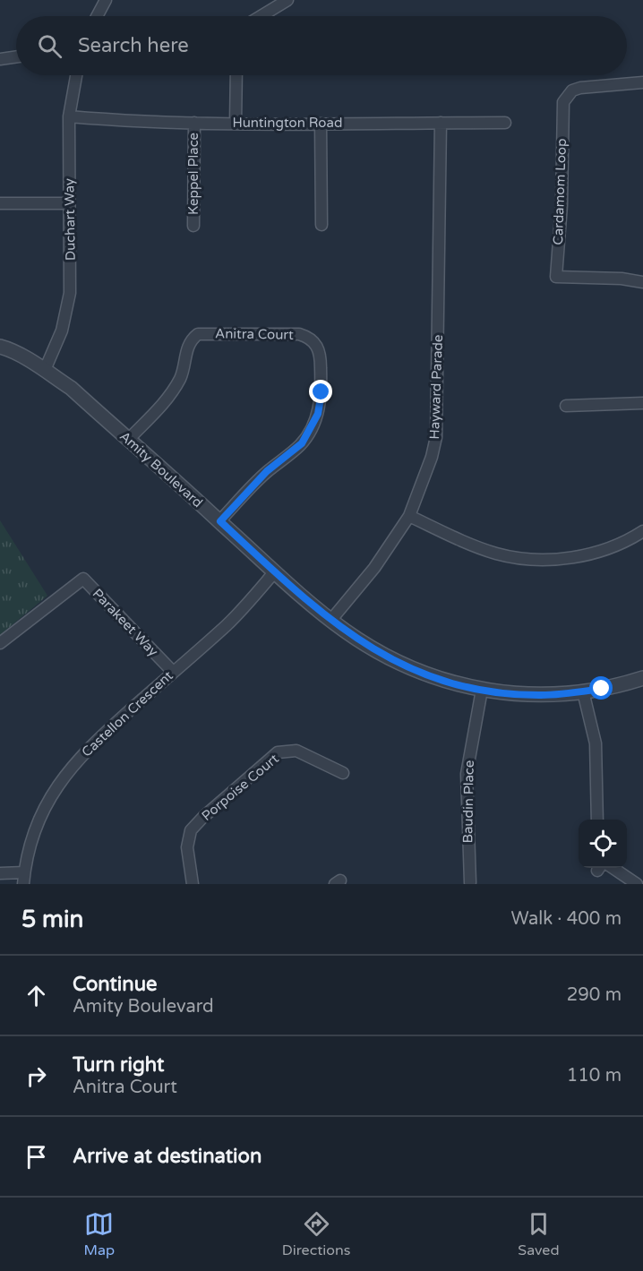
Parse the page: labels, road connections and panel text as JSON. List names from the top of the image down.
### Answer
{
  "streets": {
    "street": [
      "Huntington Road",
      "Keppel Place",
      "Cardamom Loop",
      "Duchart Way",
      "Anitra Court",
      "Hayward Parade",
      "Amity Boulevard",
      "Parakeet Way",
      "Castellon Crescent",
      "Porpoise Court",
      "Baudin Place"
    ]
  },
  "crossings": [
    ["Huntington Road", "Keppel Place"],
    ["Huntington Road", "Duchart Way"],
    ["Huntington Road", "Hayward Parade"],
    ["Duchart Way", "Amity Boulevard"],
    ["Anitra Court", "Amity Boulevard"],
    ["Hayward Parade", "Amity Boulevard"],
    ["Amity Boulevard", "Castellon Crescent"],
    ["Amity Boulevard", "Baudin Place"],
    ["Parakeet Way", "Castellon Crescent"]
  ],
  "page": {
    "search": "Search here",
    "heading": ["5 min", "Walk · 400 m"],
    "list": [
      ["Continue", "Amity Boulevard", "290 m"],
      ["Turn right", "Anitra Court", "110 m"],
      "Arrive at destination"
    ],
    "nav": ["Map", "Directions", "Saved"]
  }
}
